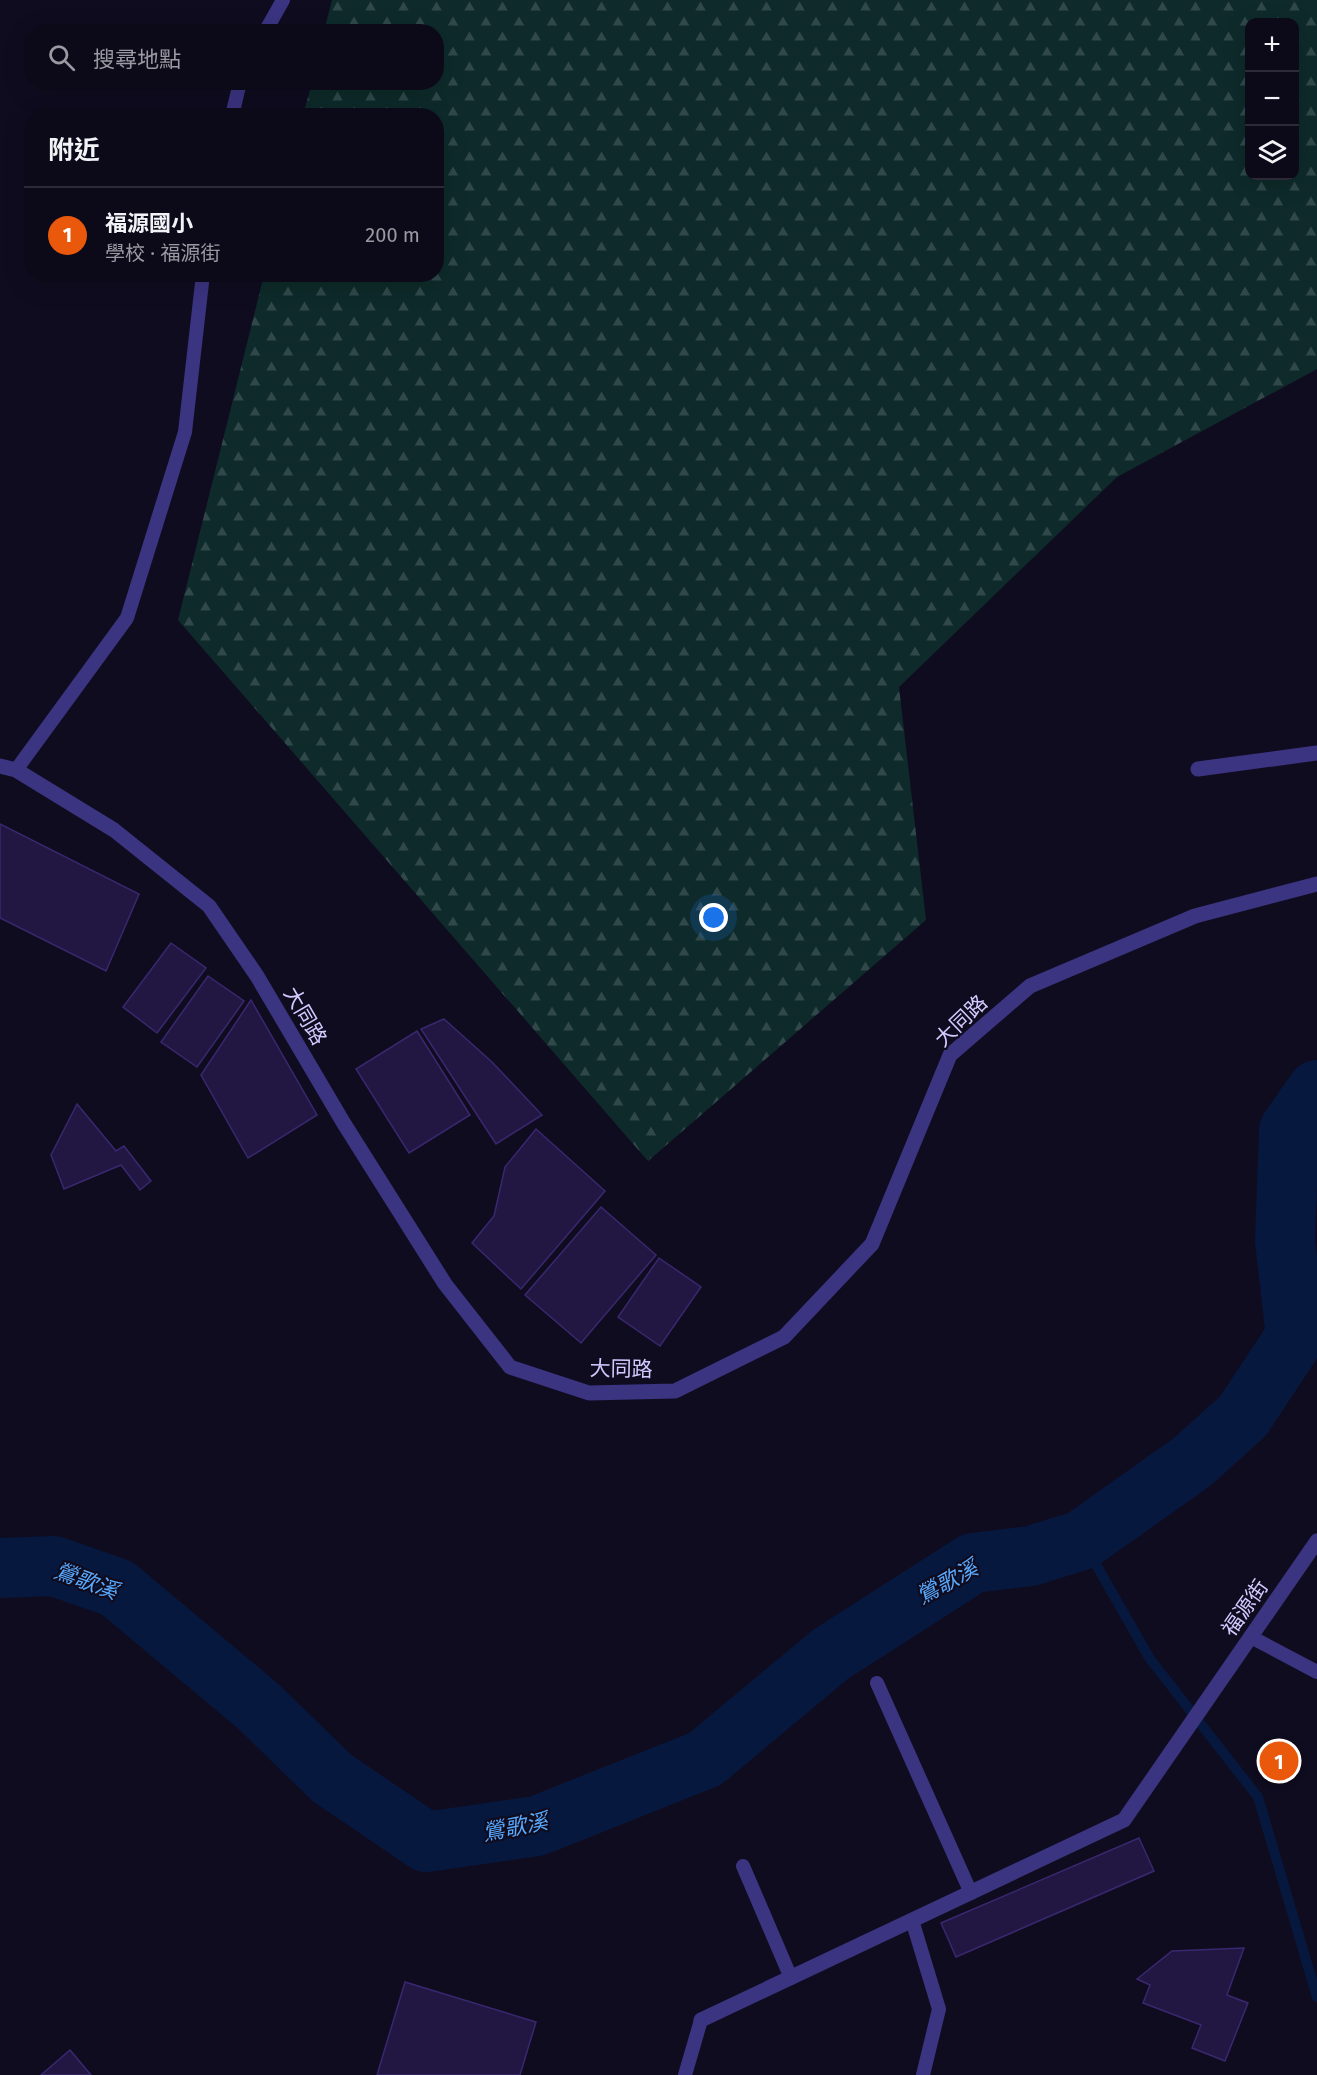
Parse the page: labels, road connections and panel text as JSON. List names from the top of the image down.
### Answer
{
  "streets": {
    "street": ["大同路", "福源街"]
  },
  "water": ["鶯歌溪"],
  "page": {
    "map_buttons": ["+", "−"],
    "search": "搜尋地點",
    "heading": "附近",
    "list": [
      {
        "mark": "1",
        "name": "福源國小",
        "note": "學校 · 福源街",
        "value": "200 m"
      }
    ],
    "pins": "1"
  }
}
